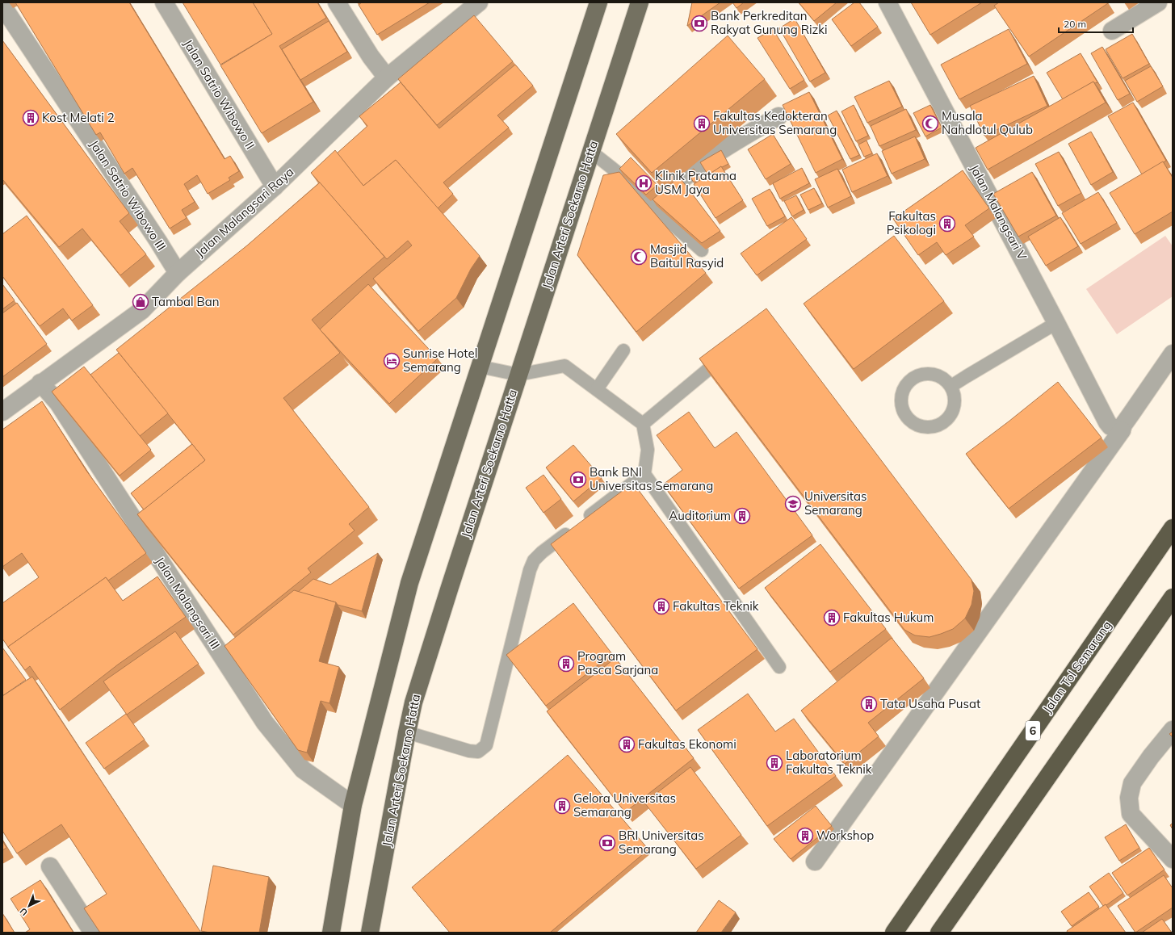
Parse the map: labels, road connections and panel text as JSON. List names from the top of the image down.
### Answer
{
  "streets": {
    "highway": ["Jalan Tol Semarang", "6"],
    "main road": ["Jalan Arteri Soekarno Hatta"],
    "street": [
      "Jalan Satrio Wibowo II",
      "Jalan Satrio Wibowo III",
      "Jalan Malangsari Raya",
      "Jalan Malangsari V",
      "Jalan Malangsari III"
    ]
  },
  "crossings": [
    ["Jalan Satrio Wibowo II", "Jalan Malangsari Raya"],
    ["Jalan Satrio Wibowo III", "Jalan Malangsari Raya"],
    ["Jalan Malangsari Raya", "Jalan Malangsari III"]
  ],
  "places": {
    "bank": ["Bank Perkreditan Rakyat Gunung Rizki", "Bank BNI Universitas Semarang", "BRI Universitas Semarang"],
    "building": [
      "Kost Melati 2",
      "Fakultas Kedokteran Universitas Semarang",
      "Fakultas Psikologi",
      "Auditorium",
      "Fakultas Teknik",
      "Fakultas Hukum",
      "Program Pasca Sarjana",
      "Tata Usaha Pusat",
      "Fakultas Ekonomi",
      "Laboratorium Fakultas Teknik",
      "Gelora Universitas Semarang",
      "Workshop"
    ],
    "mosque": ["Musala Nahdlotul Qulub", "Masjid Baitul Rasyid"],
    "hospital": ["Klinik Pratama USM Jaya"],
    "shop": ["Tambal Ban"],
    "hotel": ["Sunrise Hotel Semarang"],
    "school or university": ["Universitas Semarang"]
  },
  "scale_bar": "20 m",
  "north": "bottom left"
}
